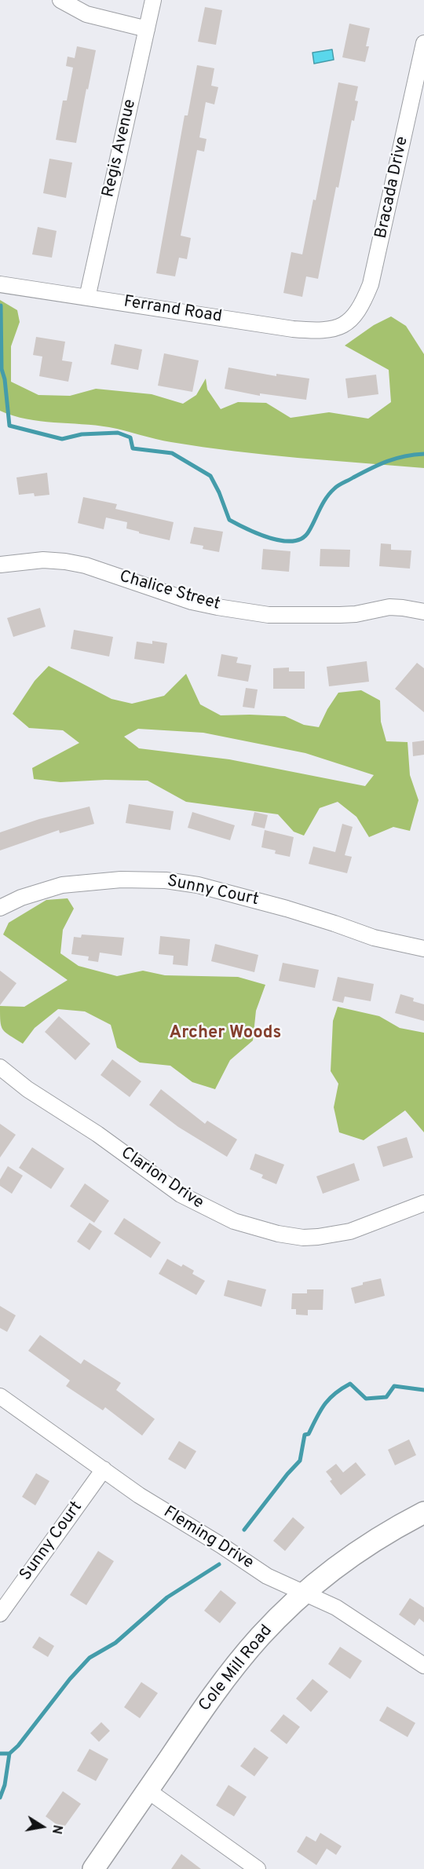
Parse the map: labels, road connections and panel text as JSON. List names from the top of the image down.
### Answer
{
  "streets": {
    "street": [
      "Regis Avenue",
      "Bracada Drive",
      "Ferrand Road",
      "Chalice Street",
      "Sunny Court",
      "Clarion Drive",
      "Fleming Drive",
      "Cole Mill Road"
    ]
  },
  "crossings": [
    ["Regis Avenue", "Ferrand Road"],
    ["Bracada Drive", "Ferrand Road"],
    ["Sunny Court", "Fleming Drive"],
    ["Fleming Drive", "Cole Mill Road"]
  ],
  "districts": ["Archer Woods"],
  "north": "right"
}
